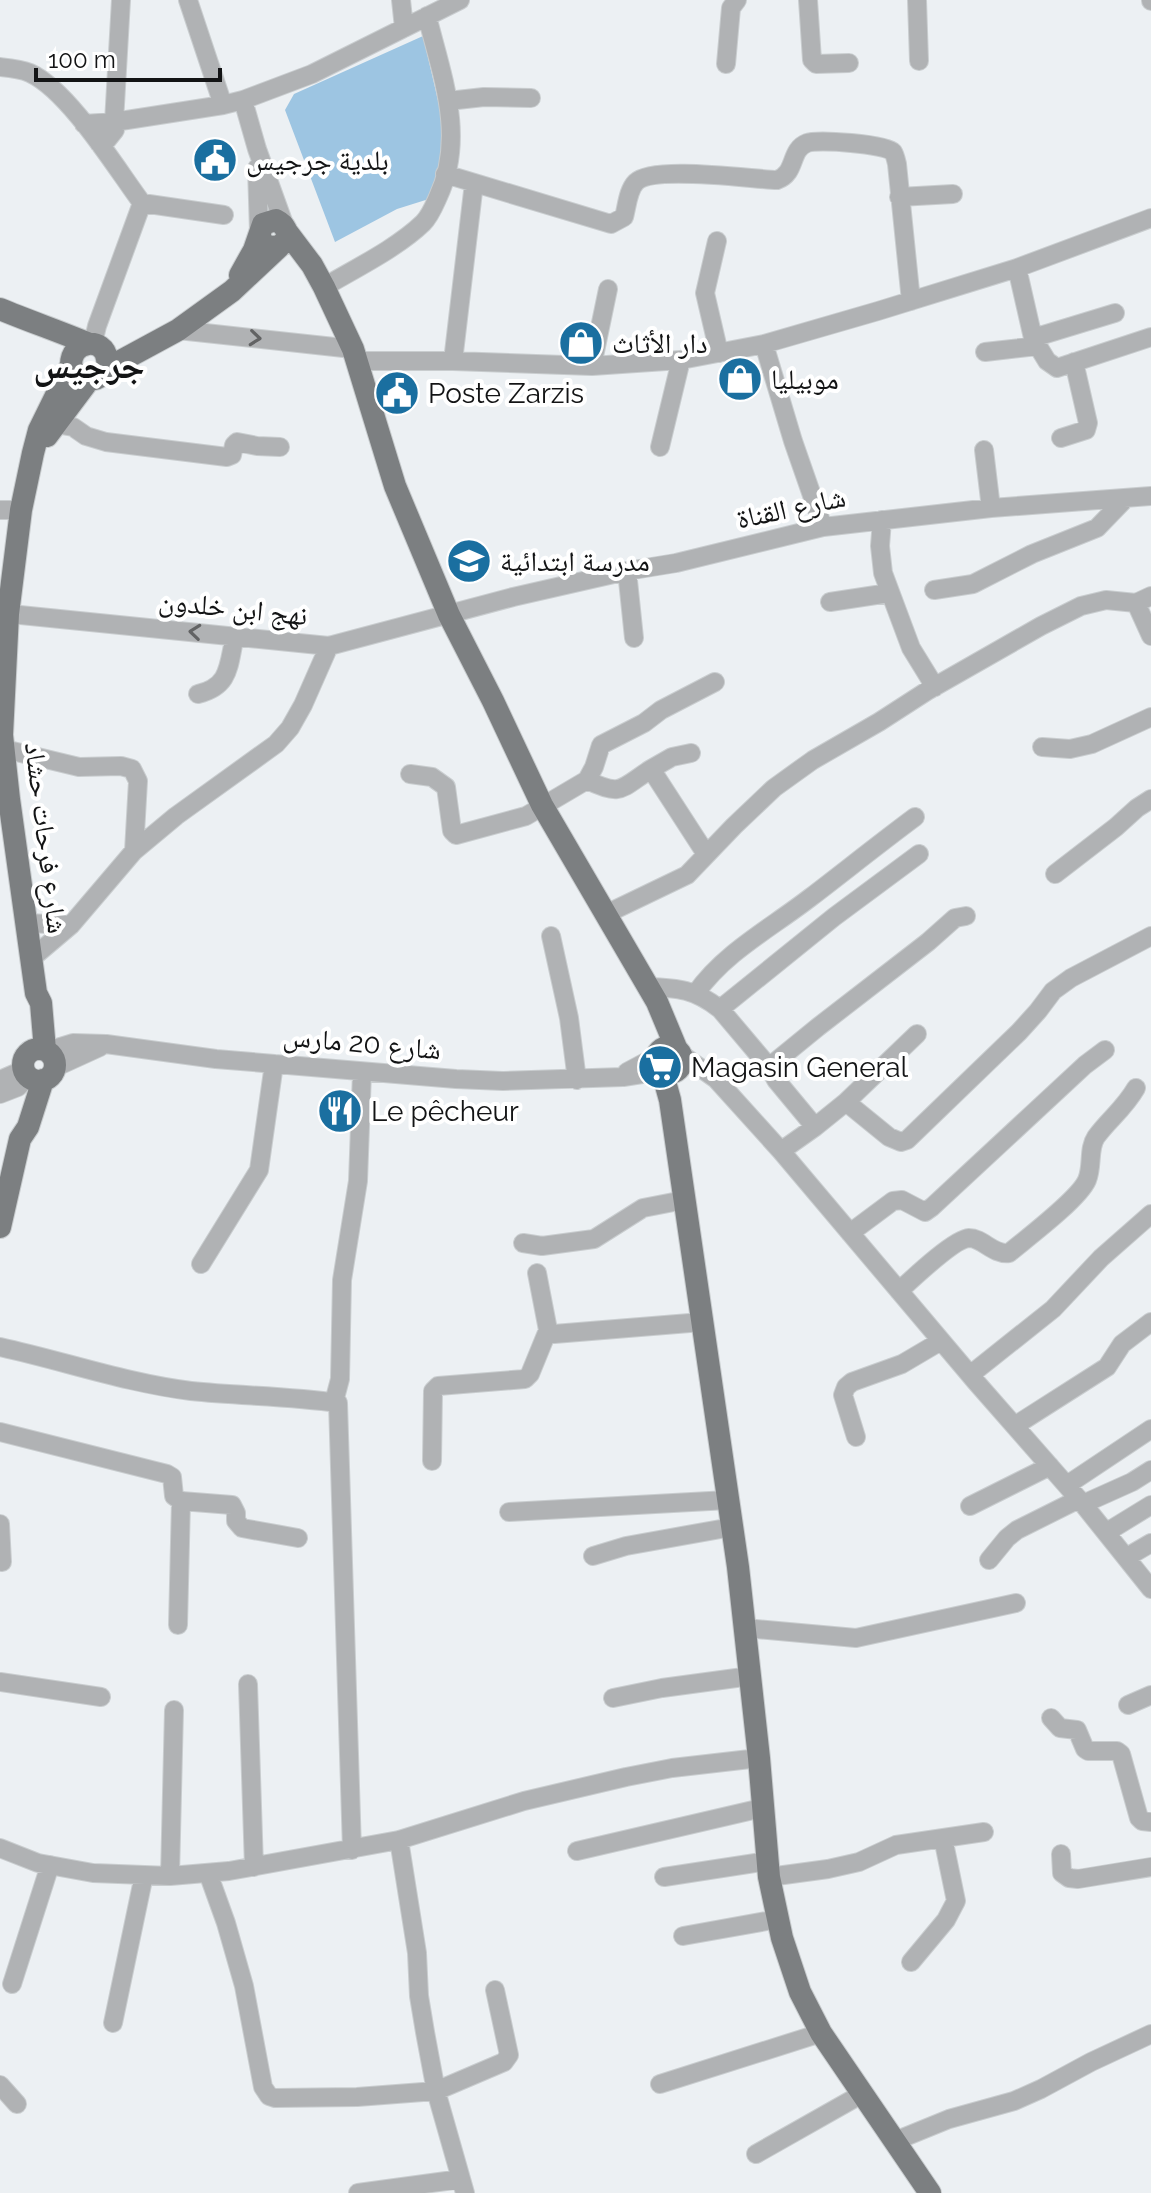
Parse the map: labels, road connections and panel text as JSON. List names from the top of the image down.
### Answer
{
  "streets": {
    "main road": ["شارع فرحات حشاد"],
    "street": ["شارع القناة", "نهج ابن خلدون", "شارع 20 مارس"]
  },
  "crossings": [
    ["شارع القناة", "نهج ابن خلدون"],
    ["نهج ابن خلدون", "شارع فرحات حشاد"],
    ["شارع فرحات حشاد", "شارع 20 مارس"]
  ],
  "one_way": ["نهج ابن خلدون"],
  "districts": ["جرجيس"],
  "places": {
    "public building": ["بلدية جرجيس", "Poste Zarzis"],
    "shop": ["دار الأثاث", "موبيليا"],
    "school or university": ["مدرسة ابتدائية"],
    "supermarket": ["Magasin General"],
    "restaurant": ["Le pêcheur"]
  },
  "scale_bar": "100 m"
}
